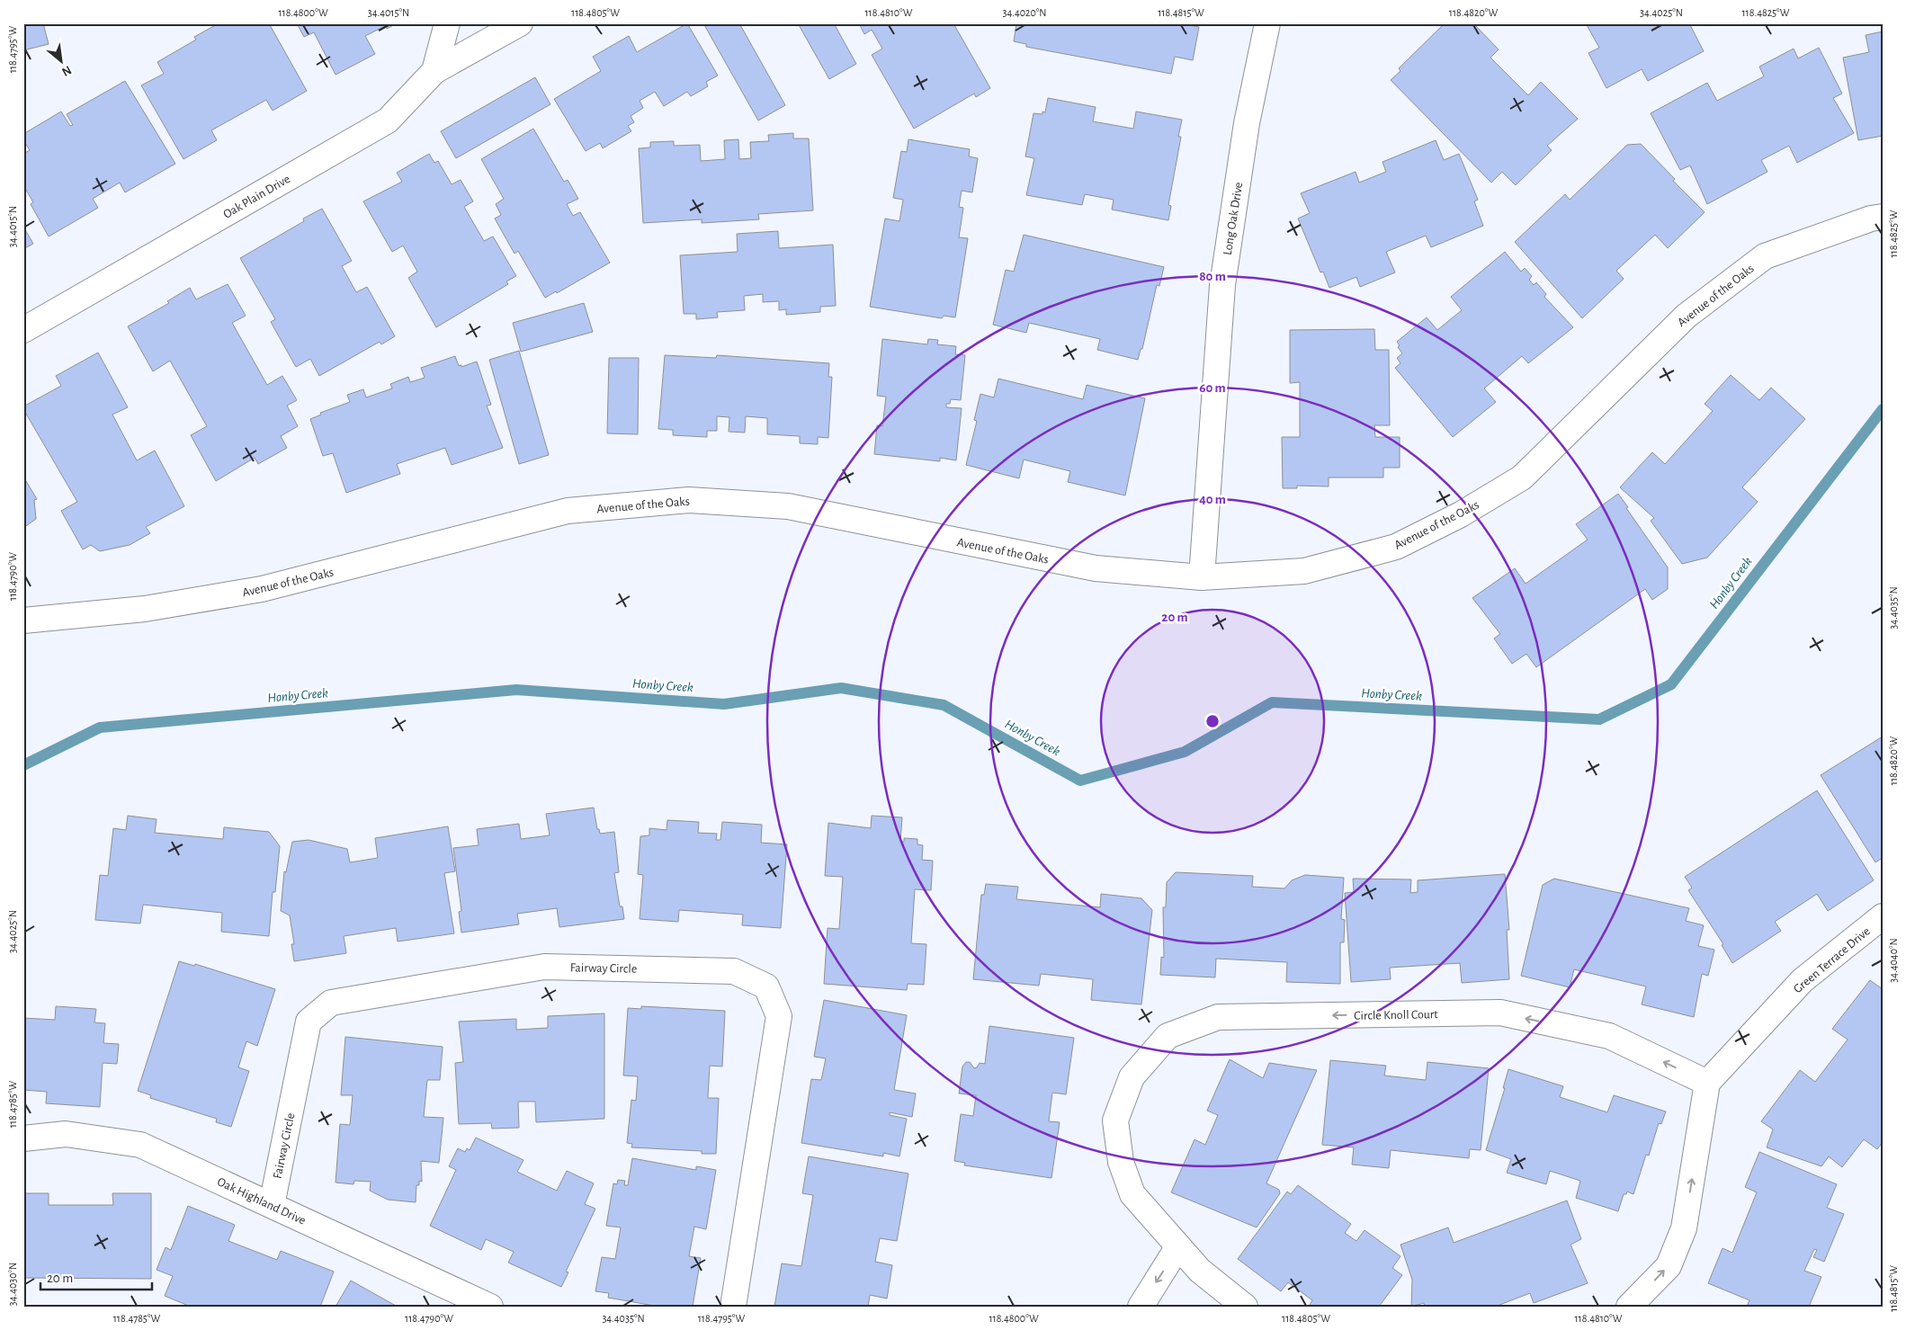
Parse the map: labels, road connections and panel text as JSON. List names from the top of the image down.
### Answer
{
  "streets": {
    "street": [
      "Oak Plain Drive",
      "Long Oak Drive",
      "Avenue of the Oaks",
      "Green Terrace Drive",
      "Fairway Circle",
      "Circle Knoll Court",
      "Oak Highland Drive"
    ]
  },
  "crossings": [
    ["Long Oak Drive", "Avenue of the Oaks"],
    ["Green Terrace Drive", "Circle Knoll Court"],
    ["Fairway Circle", "Oak Highland Drive"]
  ],
  "water": ["Honby Creek"],
  "scale_bar": "20 m",
  "north": "bottom right",
  "coordinates": [
    "118.4800°W",
    "34.4015°N",
    "118.4805°W",
    "118.4810°W",
    "34.4020°N",
    "118.4815°W",
    "118.4820°W",
    "34.4025°N",
    "118.4825°W",
    "118.4795°W",
    "118.4790°W",
    "34.4035°N",
    "34.4040°N",
    "118.4785°W",
    "34.4030°N"
  ],
  "rings": [
    "80 m",
    "60 m",
    "40 m",
    "20 m"
  ]
}
